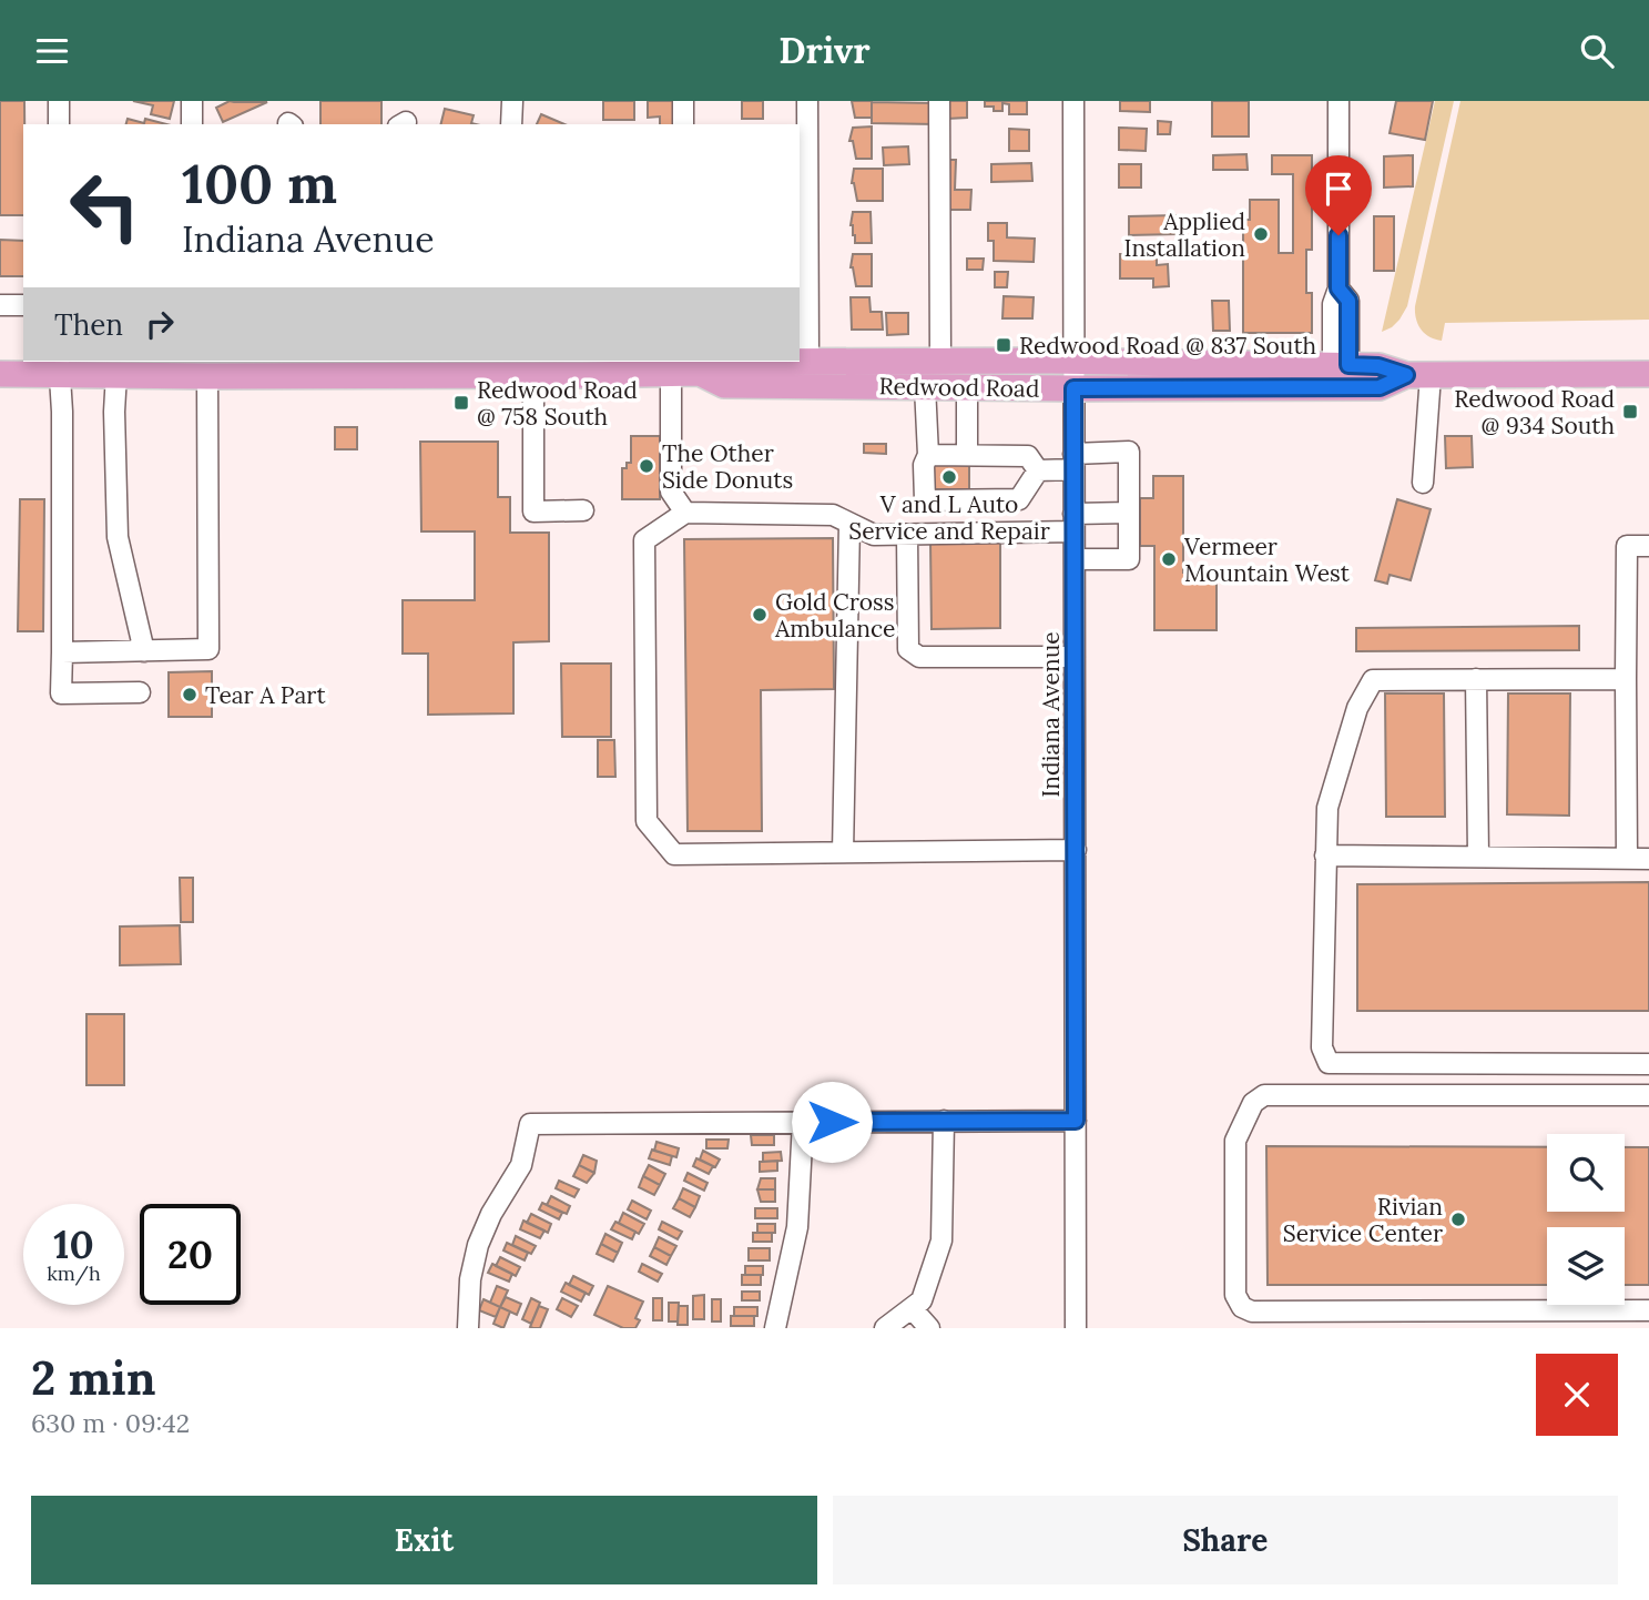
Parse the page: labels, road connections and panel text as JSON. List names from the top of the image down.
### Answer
{
  "streets": {
    "main road": ["Redwood Road"],
    "street": ["Indiana Avenue"]
  },
  "crossings": [
    ["Redwood Road", "Indiana Avenue"]
  ],
  "places": {
    "other": [
      "Applied Installation",
      "The Other Side Donuts",
      "V and L Auto Service and Repair",
      "Vermeer Mountain West",
      "Gold Cross Ambulance",
      "Tear A Part",
      "Rivian Service Center"
    ],
    "transit": ["Redwood Road @ 837 South", "Redwood Road @ 758 South", "Redwood Road @ 934 South"]
  },
  "page": {
    "header": "Drivr",
    "turn": ["100 m", "Indiana Avenue"],
    "then": "Then",
    "speed": "10 km/h",
    "limit": "20",
    "heading": ["2 min", "630 m · 09:42"],
    "buttons": ["Exit", "Share"]
  }
}
